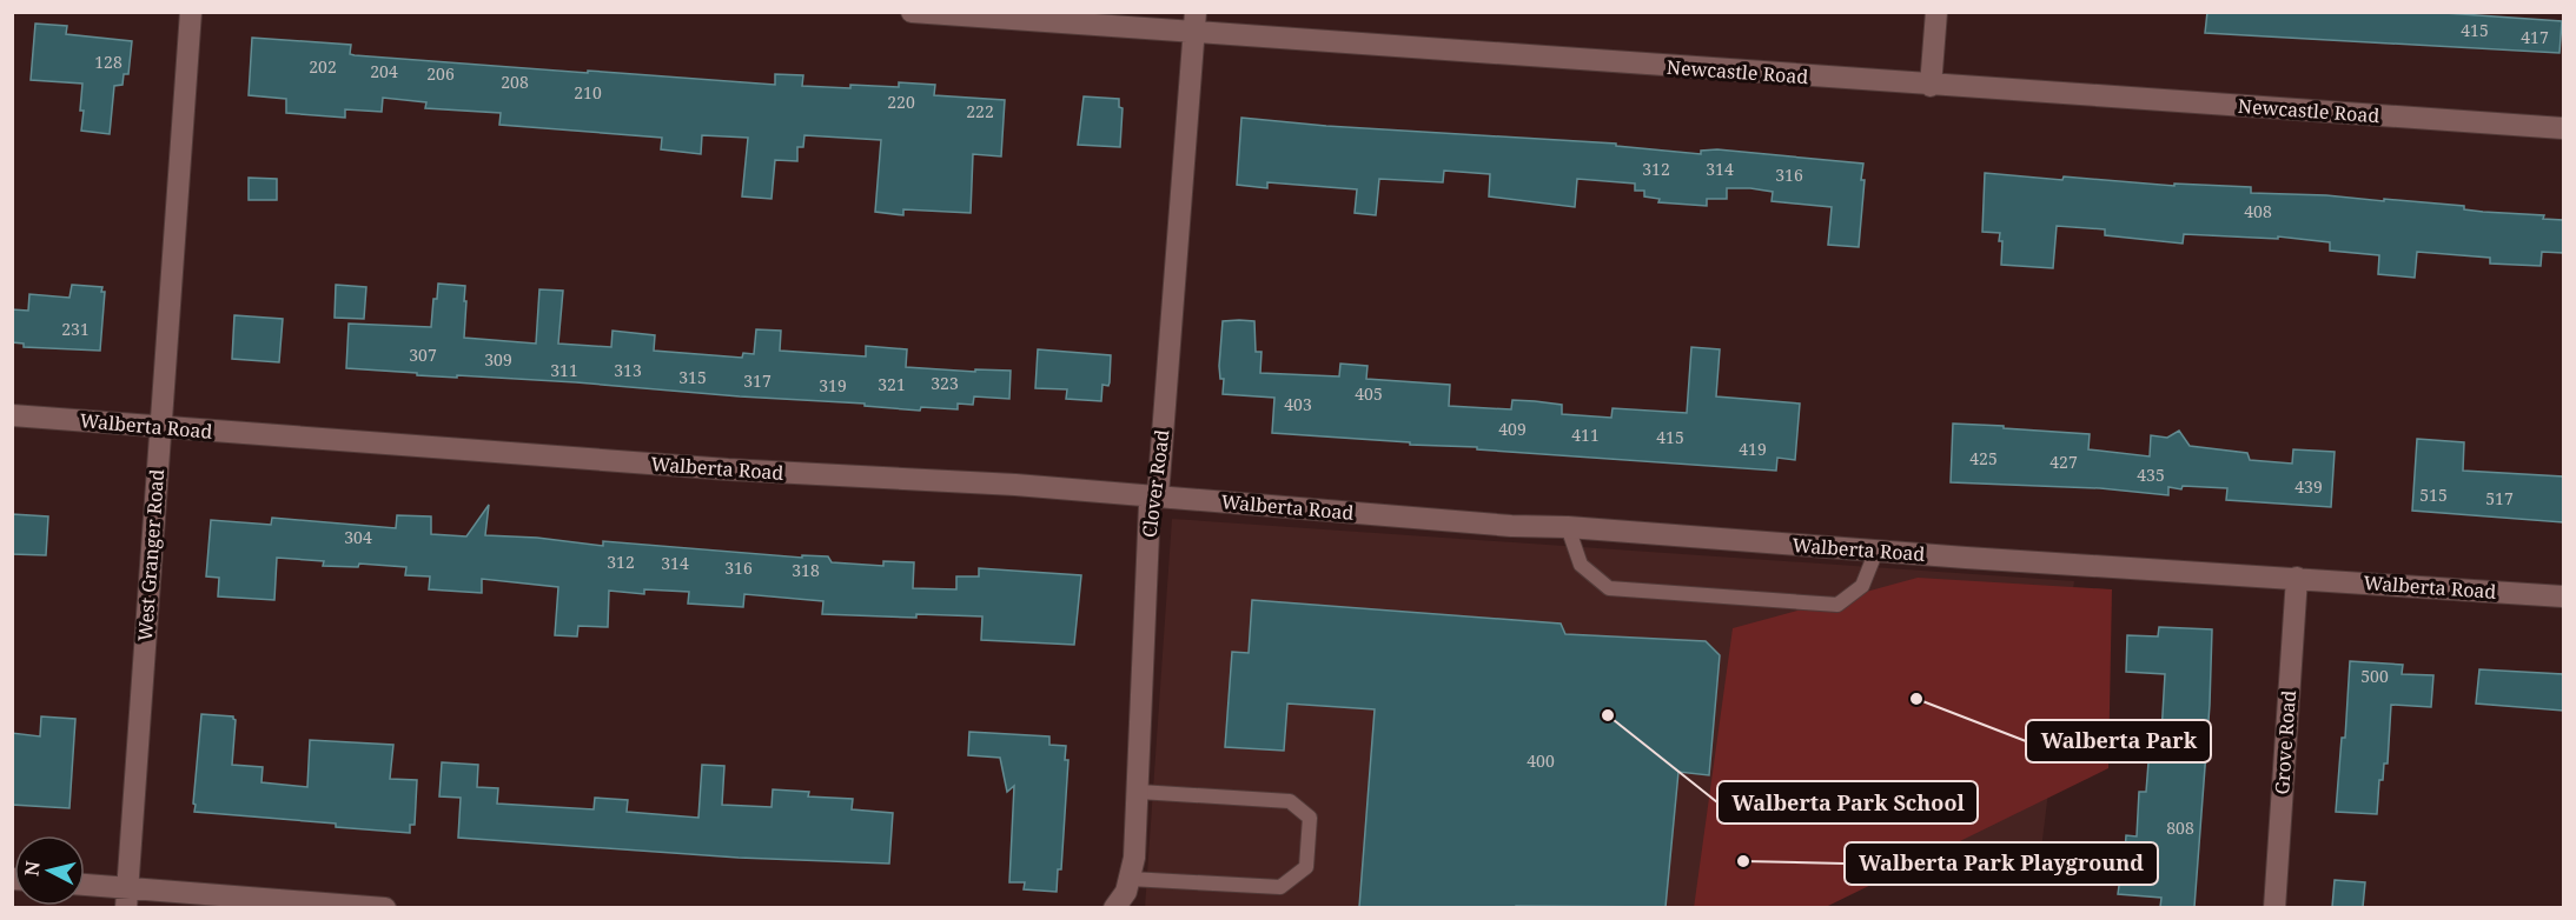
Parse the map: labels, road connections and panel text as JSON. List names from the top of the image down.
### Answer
{
  "streets": {
    "street": [
      "Newcastle Road",
      "Walberta Road",
      "Clover Road",
      "West Granger Road",
      "Grove Road"
    ]
  },
  "crossings": [
    ["Newcastle Road", "Clover Road"],
    ["Walberta Road", "Clover Road"],
    ["Walberta Road", "West Granger Road"],
    ["Walberta Road", "Grove Road"]
  ],
  "places": ["Walberta Park", "Walberta Park School", "Walberta Park Playground"],
  "house_numbers": [
    "415",
    "417",
    "128",
    "202",
    "204",
    "206",
    "208",
    "210",
    "220",
    "222",
    "312",
    "314",
    "316",
    "408",
    "231",
    "307",
    "309",
    "311",
    "313",
    "315",
    "317",
    "323",
    "321",
    "319",
    "405",
    "403",
    "409",
    "411",
    "415",
    "419",
    "425",
    "427",
    "435",
    "439",
    "515",
    "517",
    "304",
    "312",
    "314",
    "316",
    "318",
    "500",
    "400",
    "808"
  ],
  "north": "left"
}
